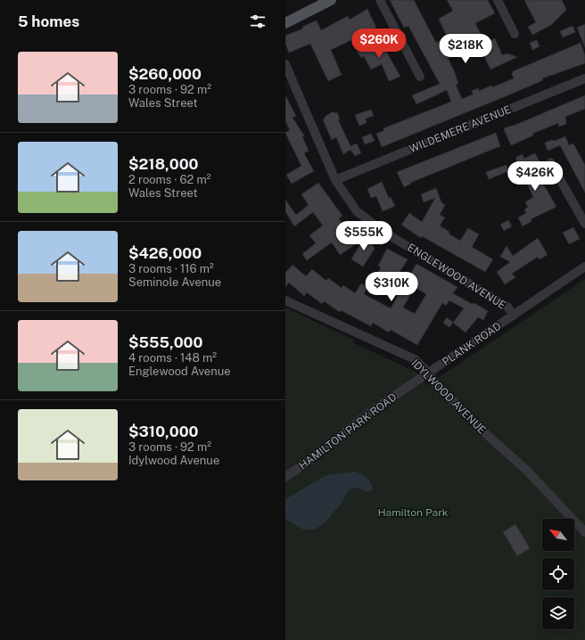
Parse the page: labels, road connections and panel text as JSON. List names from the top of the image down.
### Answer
{
  "streets": {
    "street": [
      "WILDEMERE AVENUE",
      "ENGLEWOOD AVENUE",
      "PLANK ROAD",
      "IDYLWOOD AVENUE",
      "HAMILTON PARK ROAD"
    ]
  },
  "crossings": [
    ["WILDEMERE AVENUE", "ENGLEWOOD AVENUE"],
    ["ENGLEWOOD AVENUE", "PLANK ROAD"],
    ["PLANK ROAD", "IDYLWOOD AVENUE"],
    ["PLANK ROAD", "HAMILTON PARK ROAD"],
    ["IDYLWOOD AVENUE", "HAMILTON PARK ROAD"]
  ],
  "parks": ["Hamilton Park"],
  "north": "top left",
  "page": {
    "heading": "5 homes",
    "price": [
      "$260K",
      "$218K",
      "$426K",
      "$555K",
      "$310K"
    ],
    "list": [
      {
        "name": "$260,000",
        "note": "3 rooms · 92 m² · Wales Street"
      },
      {
        "name": "$218,000",
        "note": "2 rooms · 62 m² · Wales Street"
      },
      {
        "name": "$426,000",
        "note": "3 rooms · 116 m² · Seminole Avenue"
      },
      {
        "name": "$555,000",
        "note": "4 rooms · 148 m² · Englewood Avenue"
      },
      {
        "name": "$310,000",
        "note": "3 rooms · 92 m² · Idylwood Avenue"
      }
    ]
  }
}
